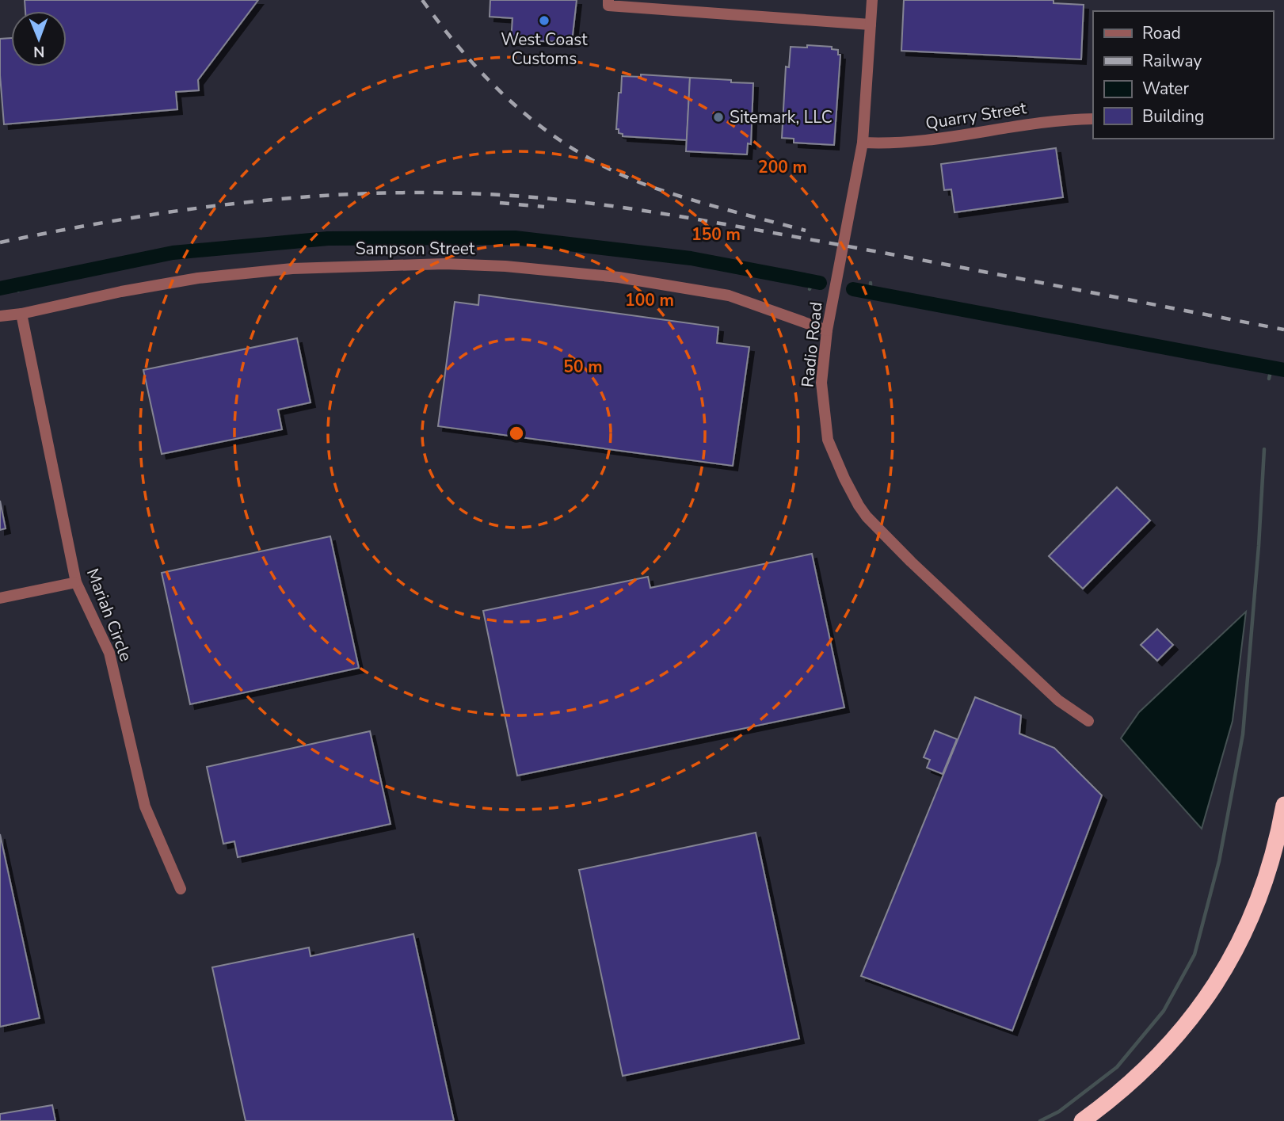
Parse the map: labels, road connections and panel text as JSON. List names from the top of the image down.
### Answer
{
  "streets": {
    "street": [
      "Quarry Street",
      "Sampson Street",
      "Radio Road",
      "Mariah Circle"
    ]
  },
  "crossings": [
    ["Quarry Street", "Radio Road"],
    ["Sampson Street", "Radio Road"],
    ["Sampson Street", "Mariah Circle"]
  ],
  "places": ["West Coast Customs", "Sitemark, LLC"],
  "legend": [
    "Road",
    "Railway",
    "Water",
    "Building"
  ],
  "north": "bottom",
  "rings": [
    "200 m",
    "150 m",
    "100 m",
    "50 m"
  ]
}
